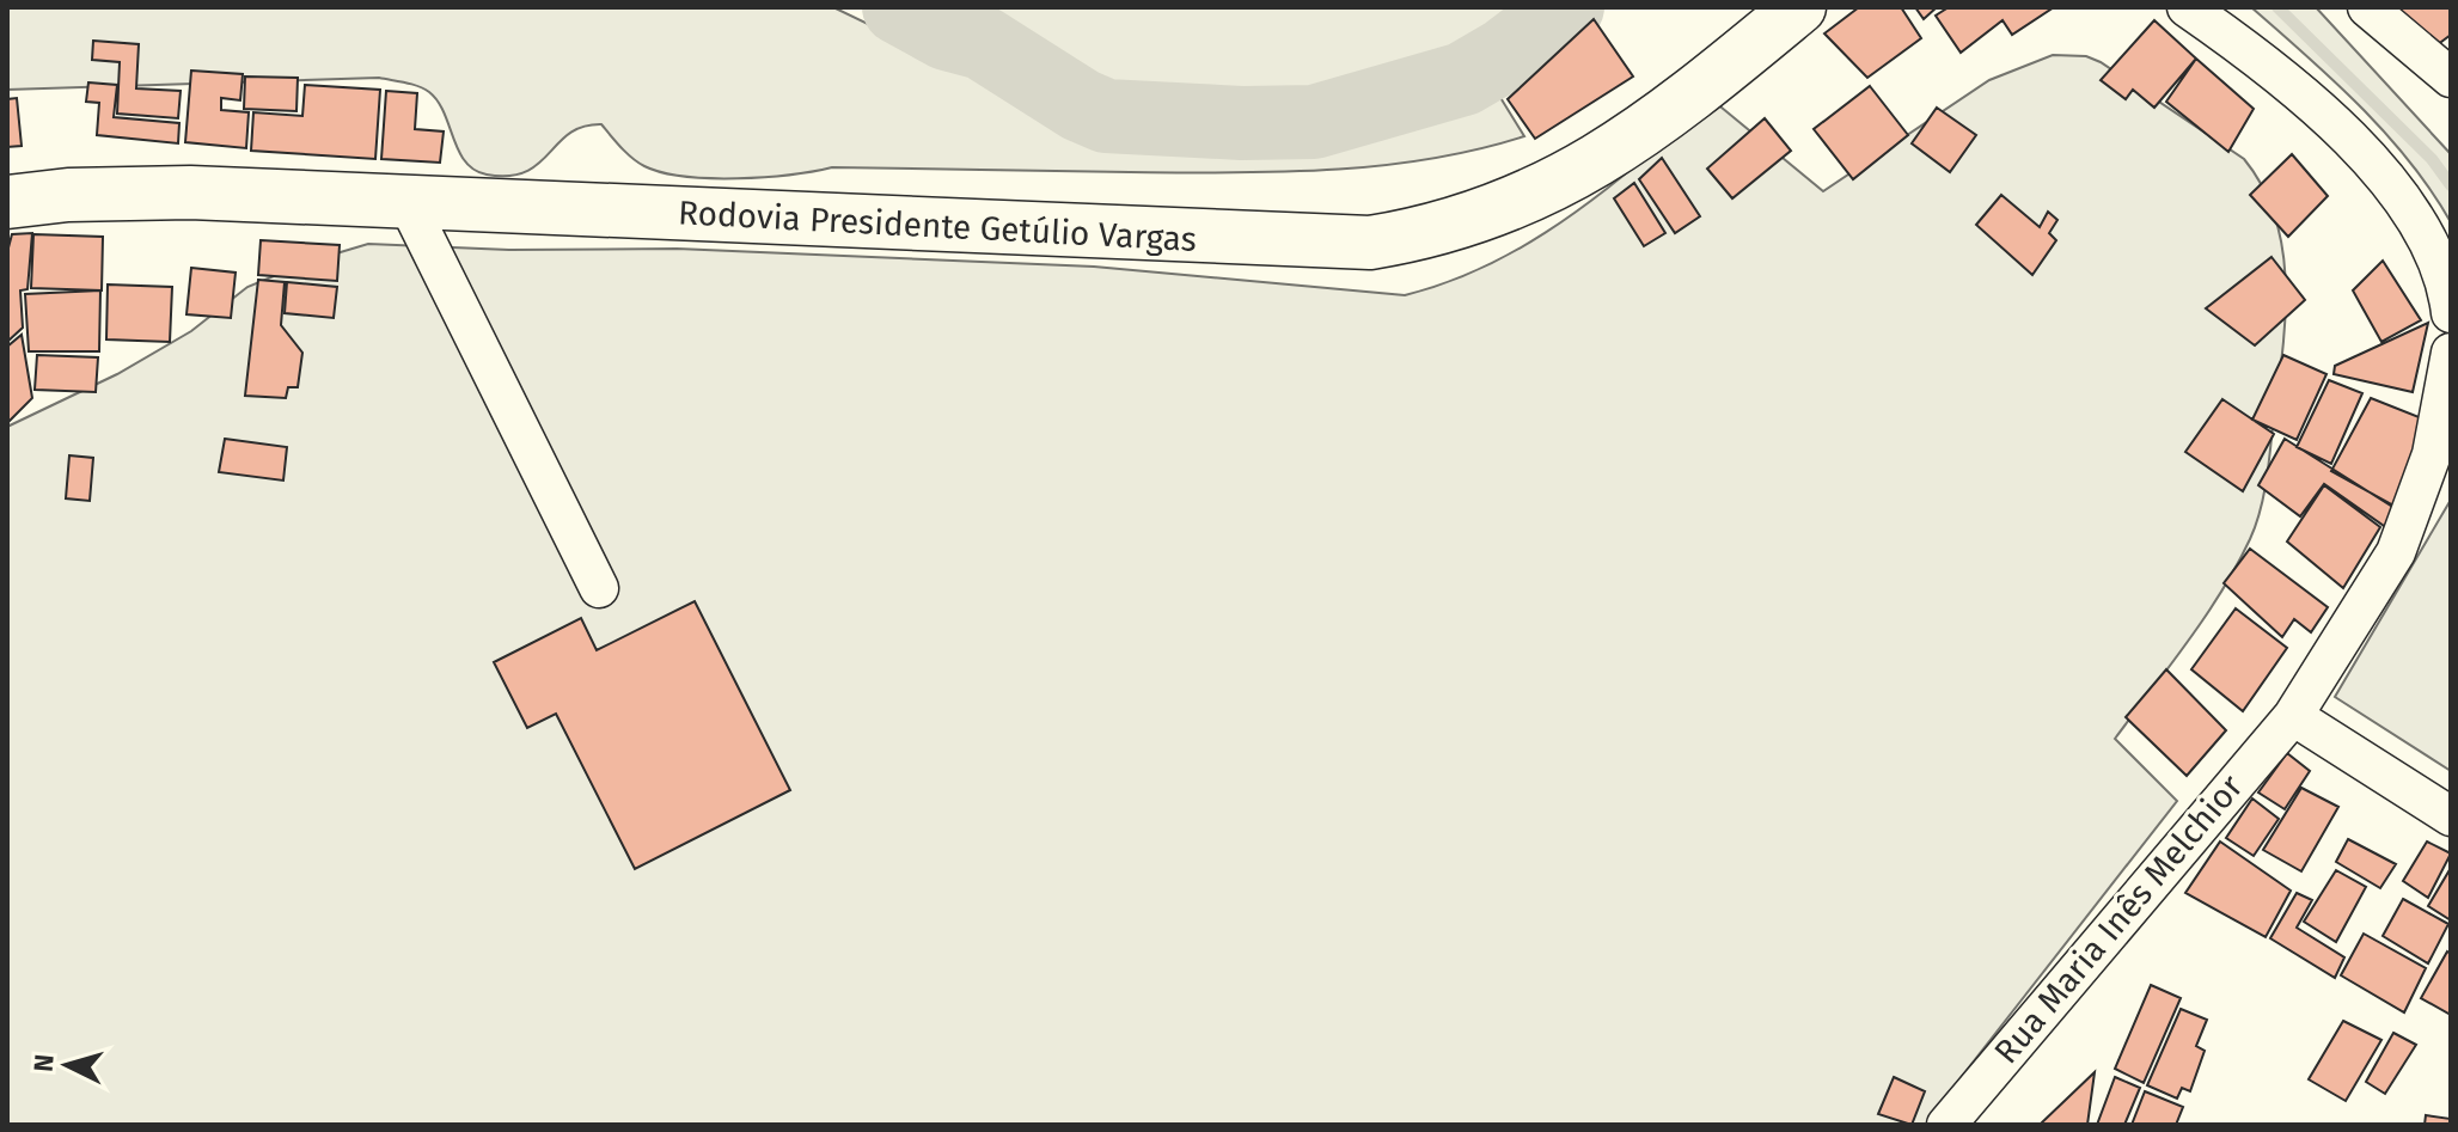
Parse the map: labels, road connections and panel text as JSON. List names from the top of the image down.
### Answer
{
  "streets": {
    "main road": ["Rodovia Presidente Getúlio Vargas"],
    "street": ["Rua Maria Inês Melchior"]
  },
  "north": "left"
}
